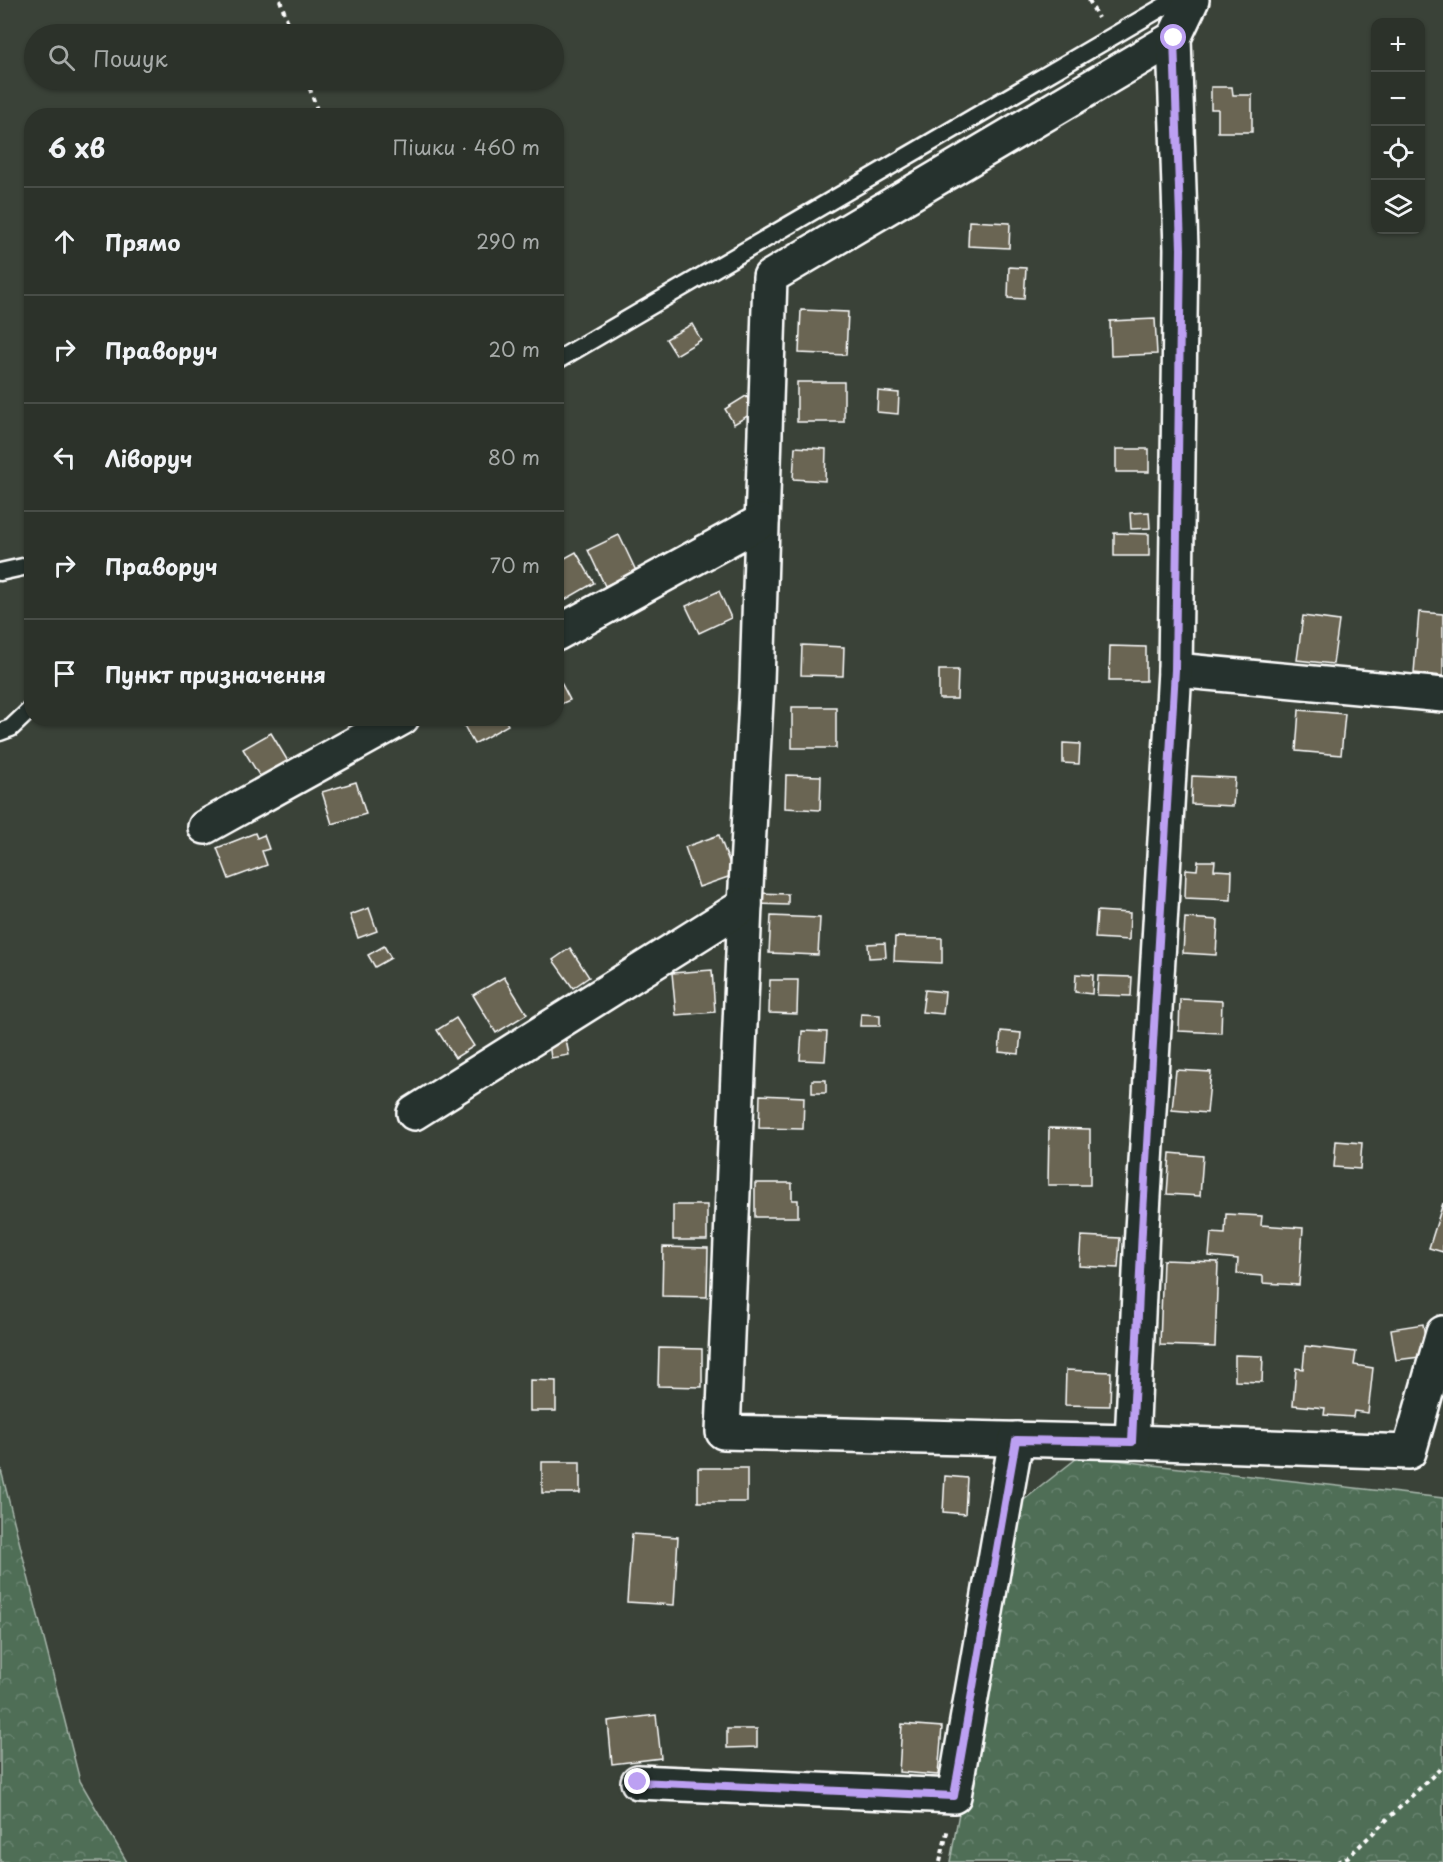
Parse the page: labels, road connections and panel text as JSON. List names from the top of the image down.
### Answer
{
  "page": {
    "map_buttons": ["+", "−"],
    "search": "Пошук",
    "heading": ["6 хв", "Пішки · 460 m"],
    "list": [
      ["Прямо", "290 m"],
      ["Праворуч", "20 m"],
      ["Ліворуч", "80 m"],
      ["Праворуч", "70 m"],
      "Пункт призначення"
    ]
  }
}
